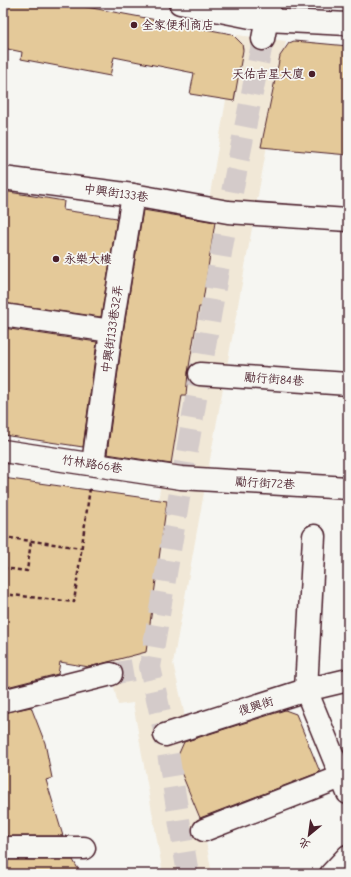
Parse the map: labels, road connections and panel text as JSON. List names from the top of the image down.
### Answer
{
  "streets": {
    "street": [
      "中興街133巷",
      "中興街133巷32弄",
      "勵行街84巷",
      "竹林路66巷",
      "勵行街72巷",
      "復興街"
    ]
  },
  "crossings": [
    ["中興街133巷", "中興街133巷32弄"],
    ["中興街133巷32弄", "竹林路66巷"],
    ["竹林路66巷", "勵行街72巷"]
  ],
  "places": ["全家便利商店", "天佑吉星大廈", "永樂大樓"],
  "north": "bottom left"
}
